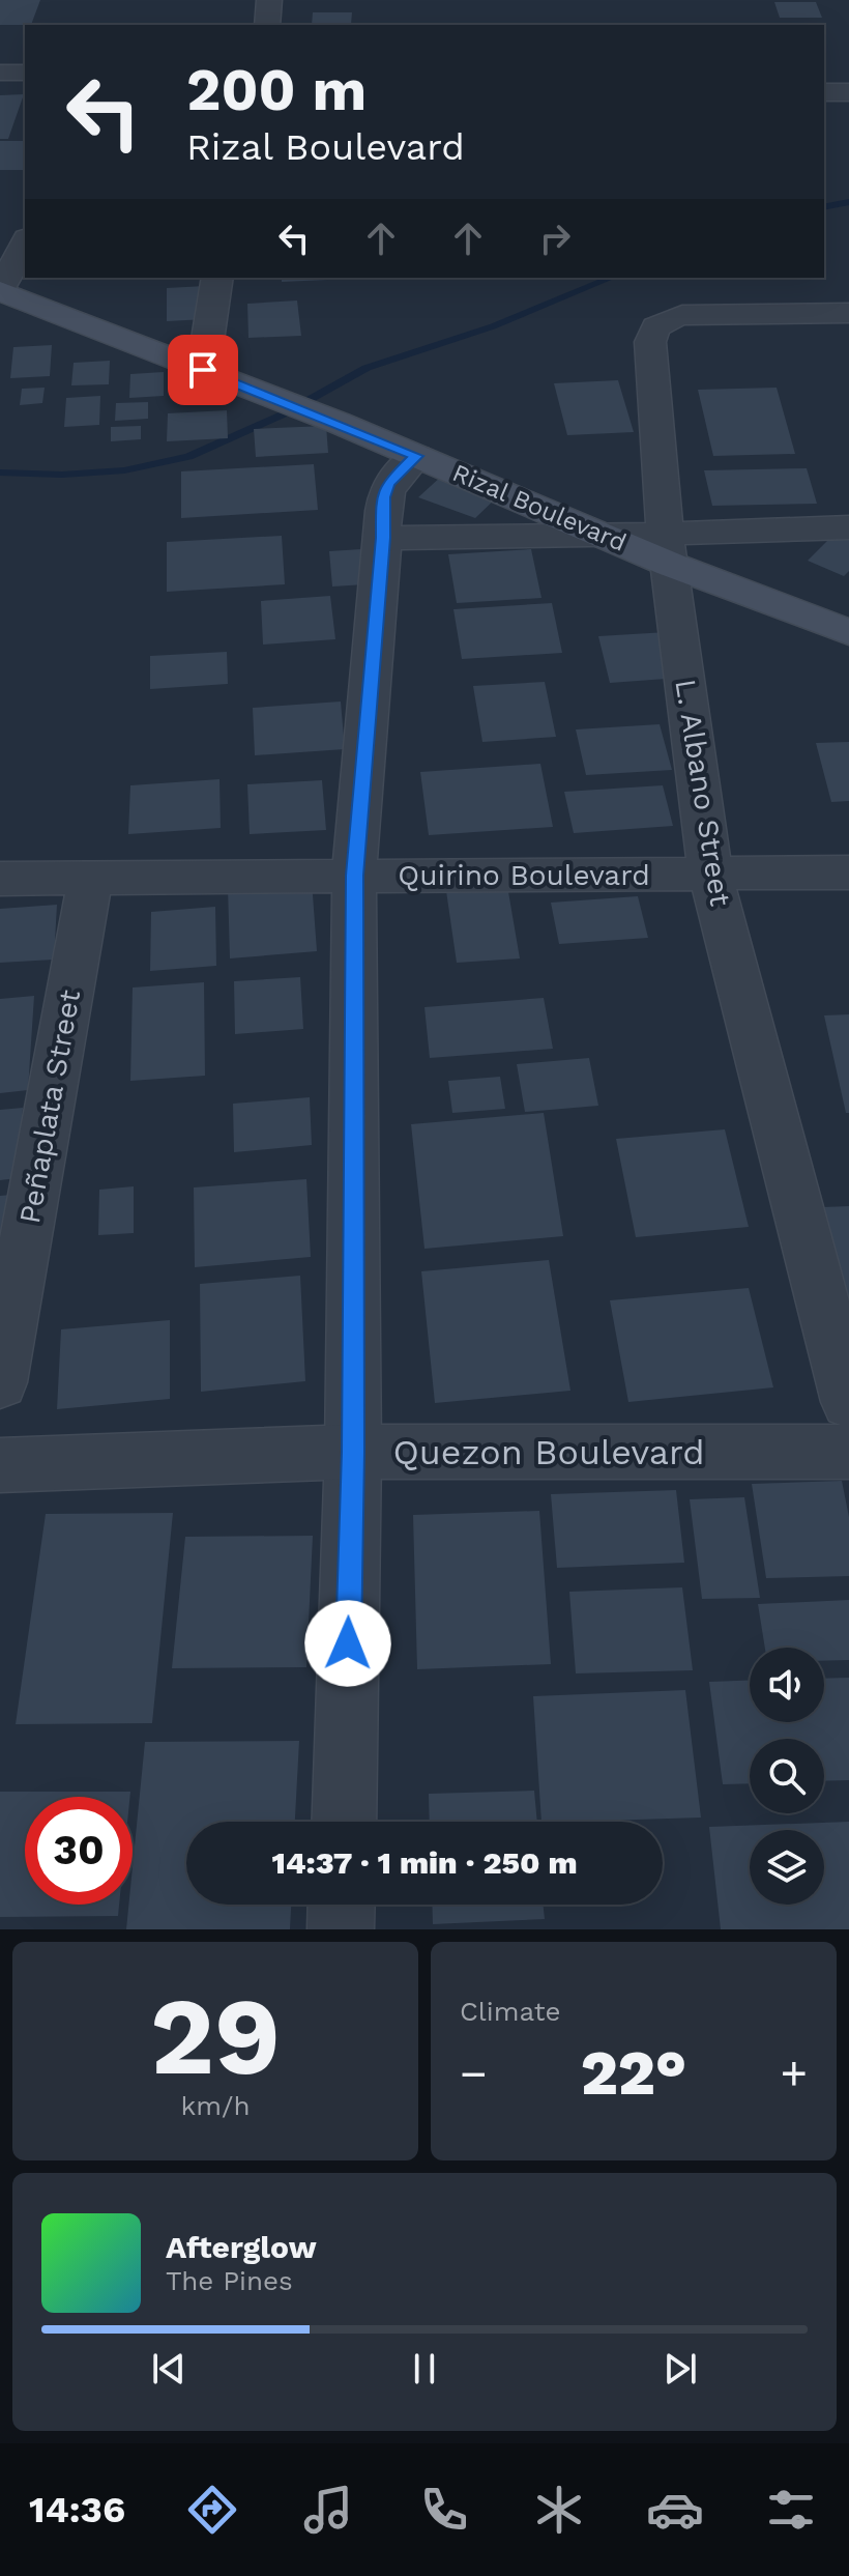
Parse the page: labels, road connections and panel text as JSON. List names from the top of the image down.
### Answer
{
  "streets": {
    "main road": ["Rizal Boulevard"],
    "street": [
      "L. Albano Street",
      "Quirino Boulevard",
      "Peñaplata Street",
      "Quezon Boulevard"
    ]
  },
  "crossings": [
    ["L. Albano Street", "Quirino Boulevard"],
    ["Quirino Boulevard", "Peñaplata Street"]
  ],
  "page": {
    "turn": ["200 m", "Rizal Boulevard"],
    "limit": "30",
    "trip": "14:37 · 1 min · 250 m",
    "tile": [
      ["29", "km/h"],
      "Climate"
    ],
    "heat": ["−", "22°", "+"],
    "song": ["Afterglow", "The Pines"],
    "tabs": "14:36"
  }
}
